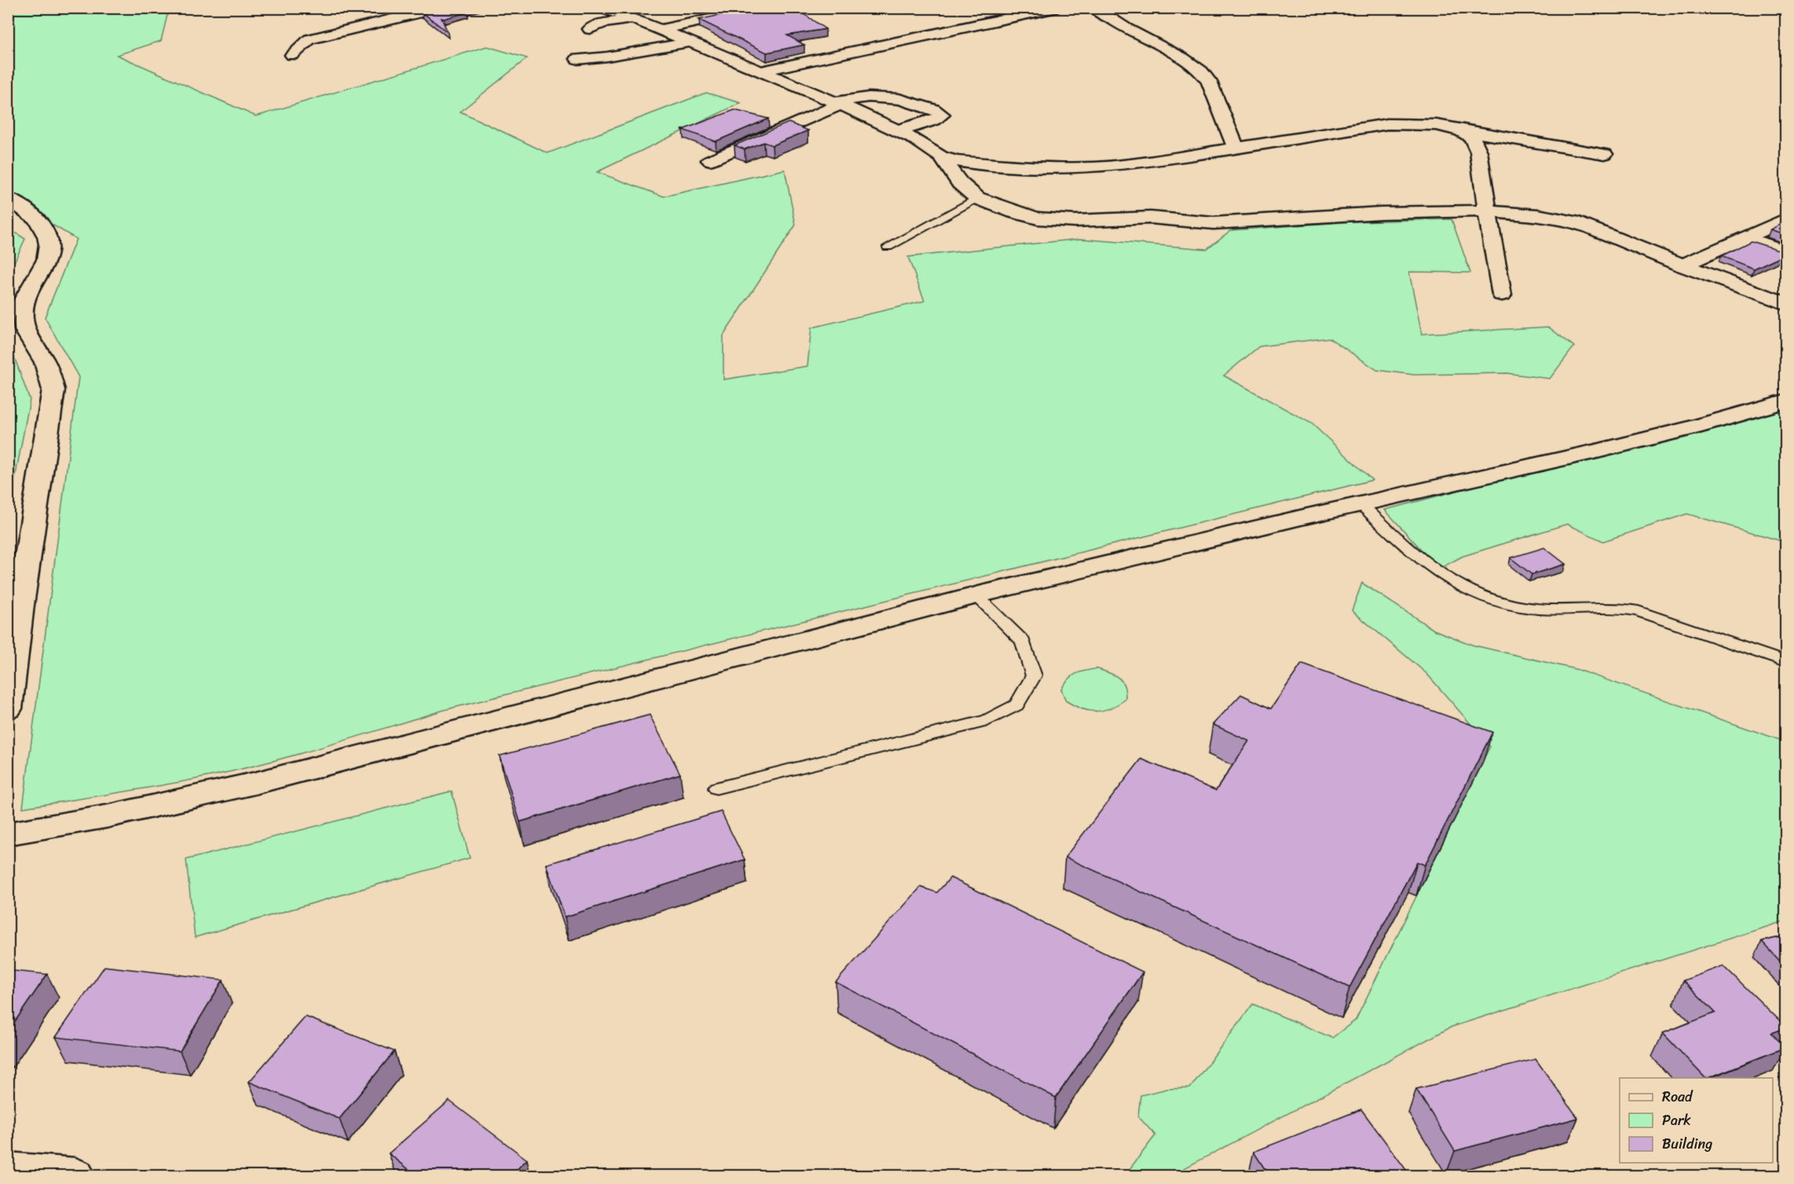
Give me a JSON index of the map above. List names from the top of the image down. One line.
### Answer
{"legend":["Road","Park","Building"]}
